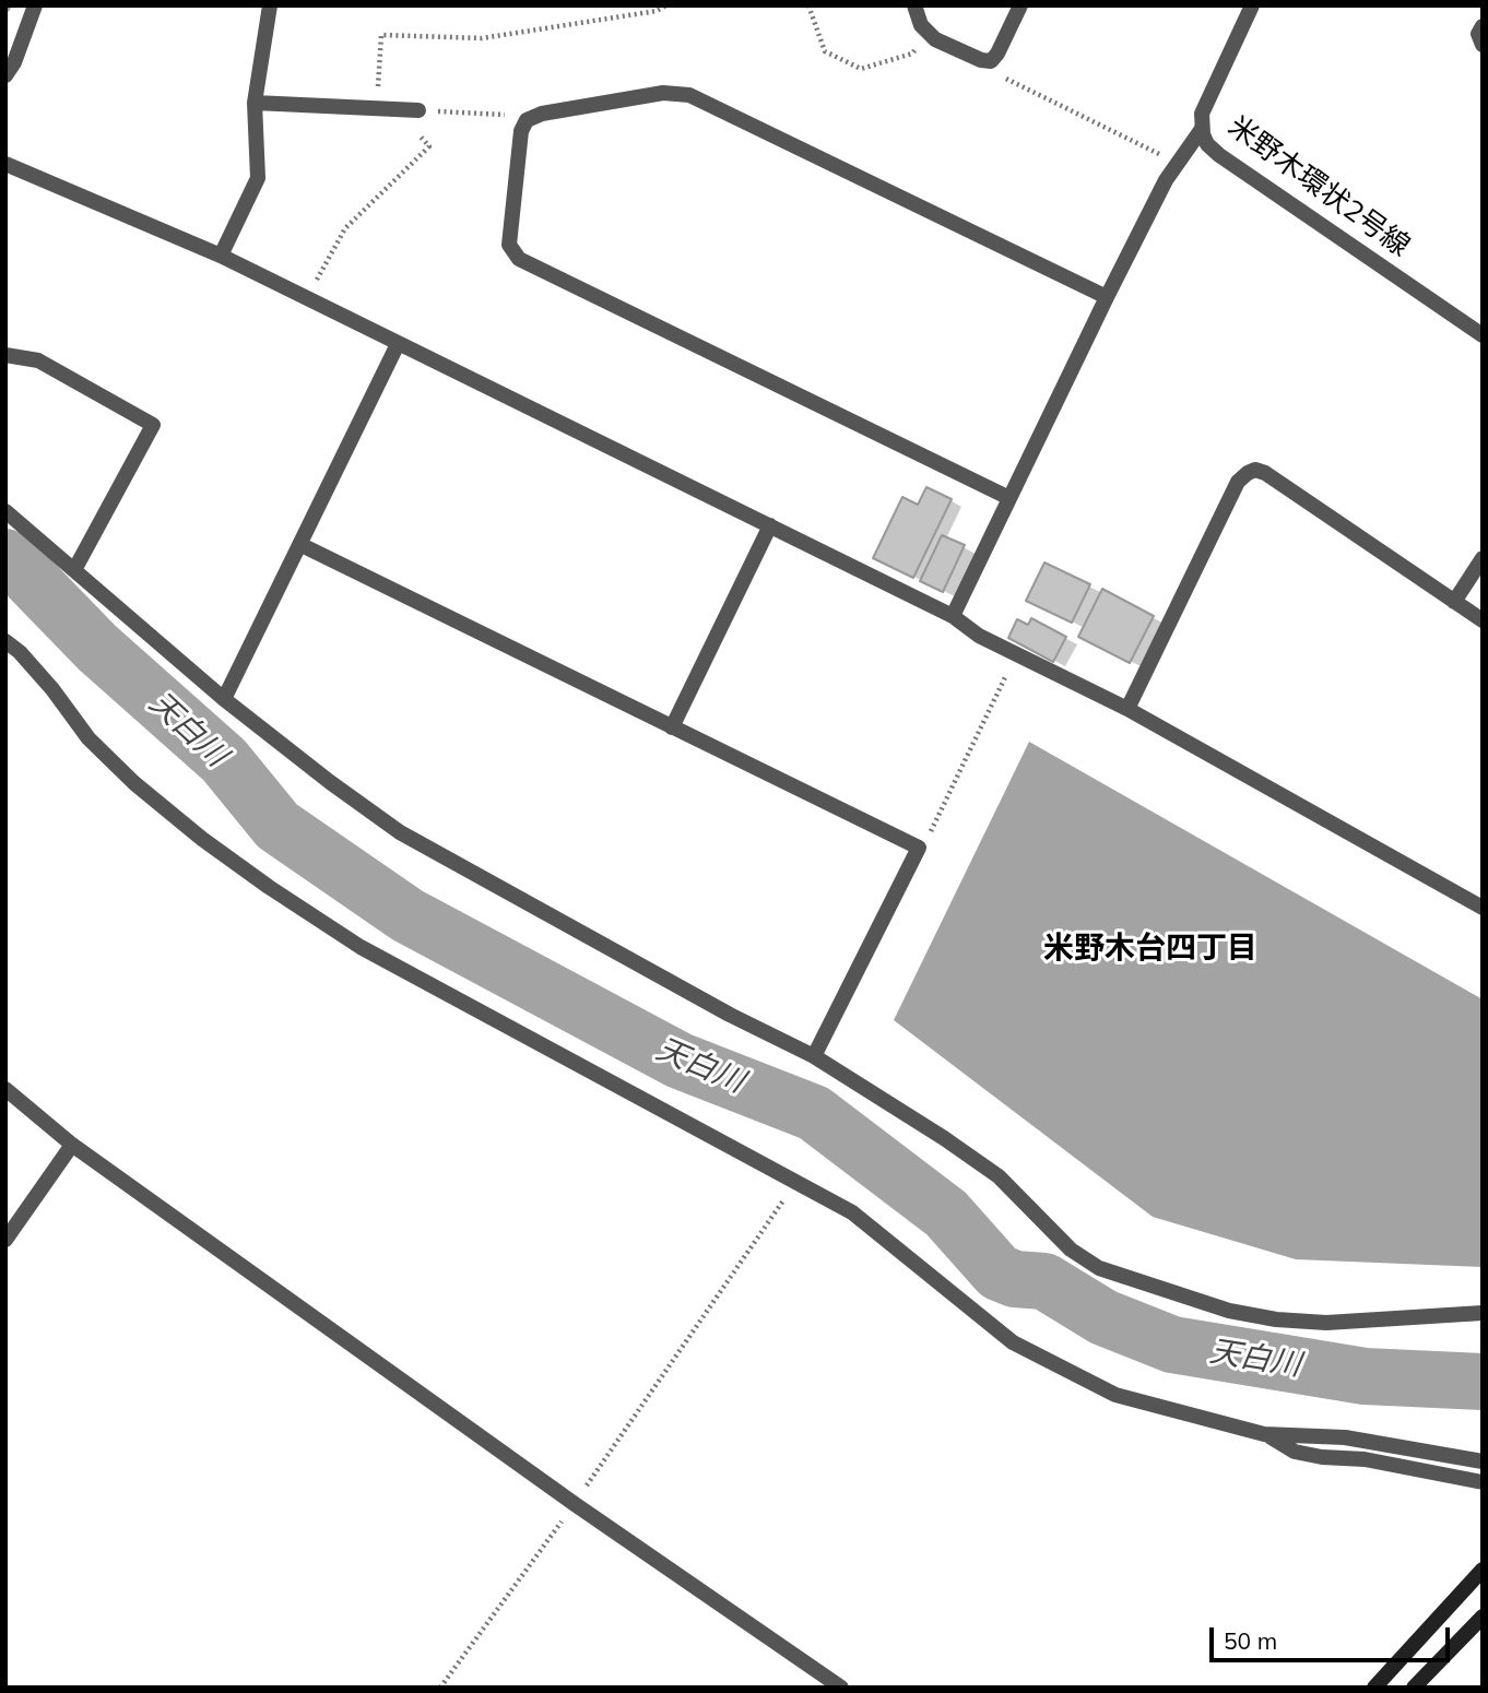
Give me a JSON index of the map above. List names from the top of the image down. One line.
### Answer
{"streets":{"street":["米野木環状2号線"]},"districts":["米野木台四丁目"],"water":["天白川"],"scale_bar":"50 m"}
